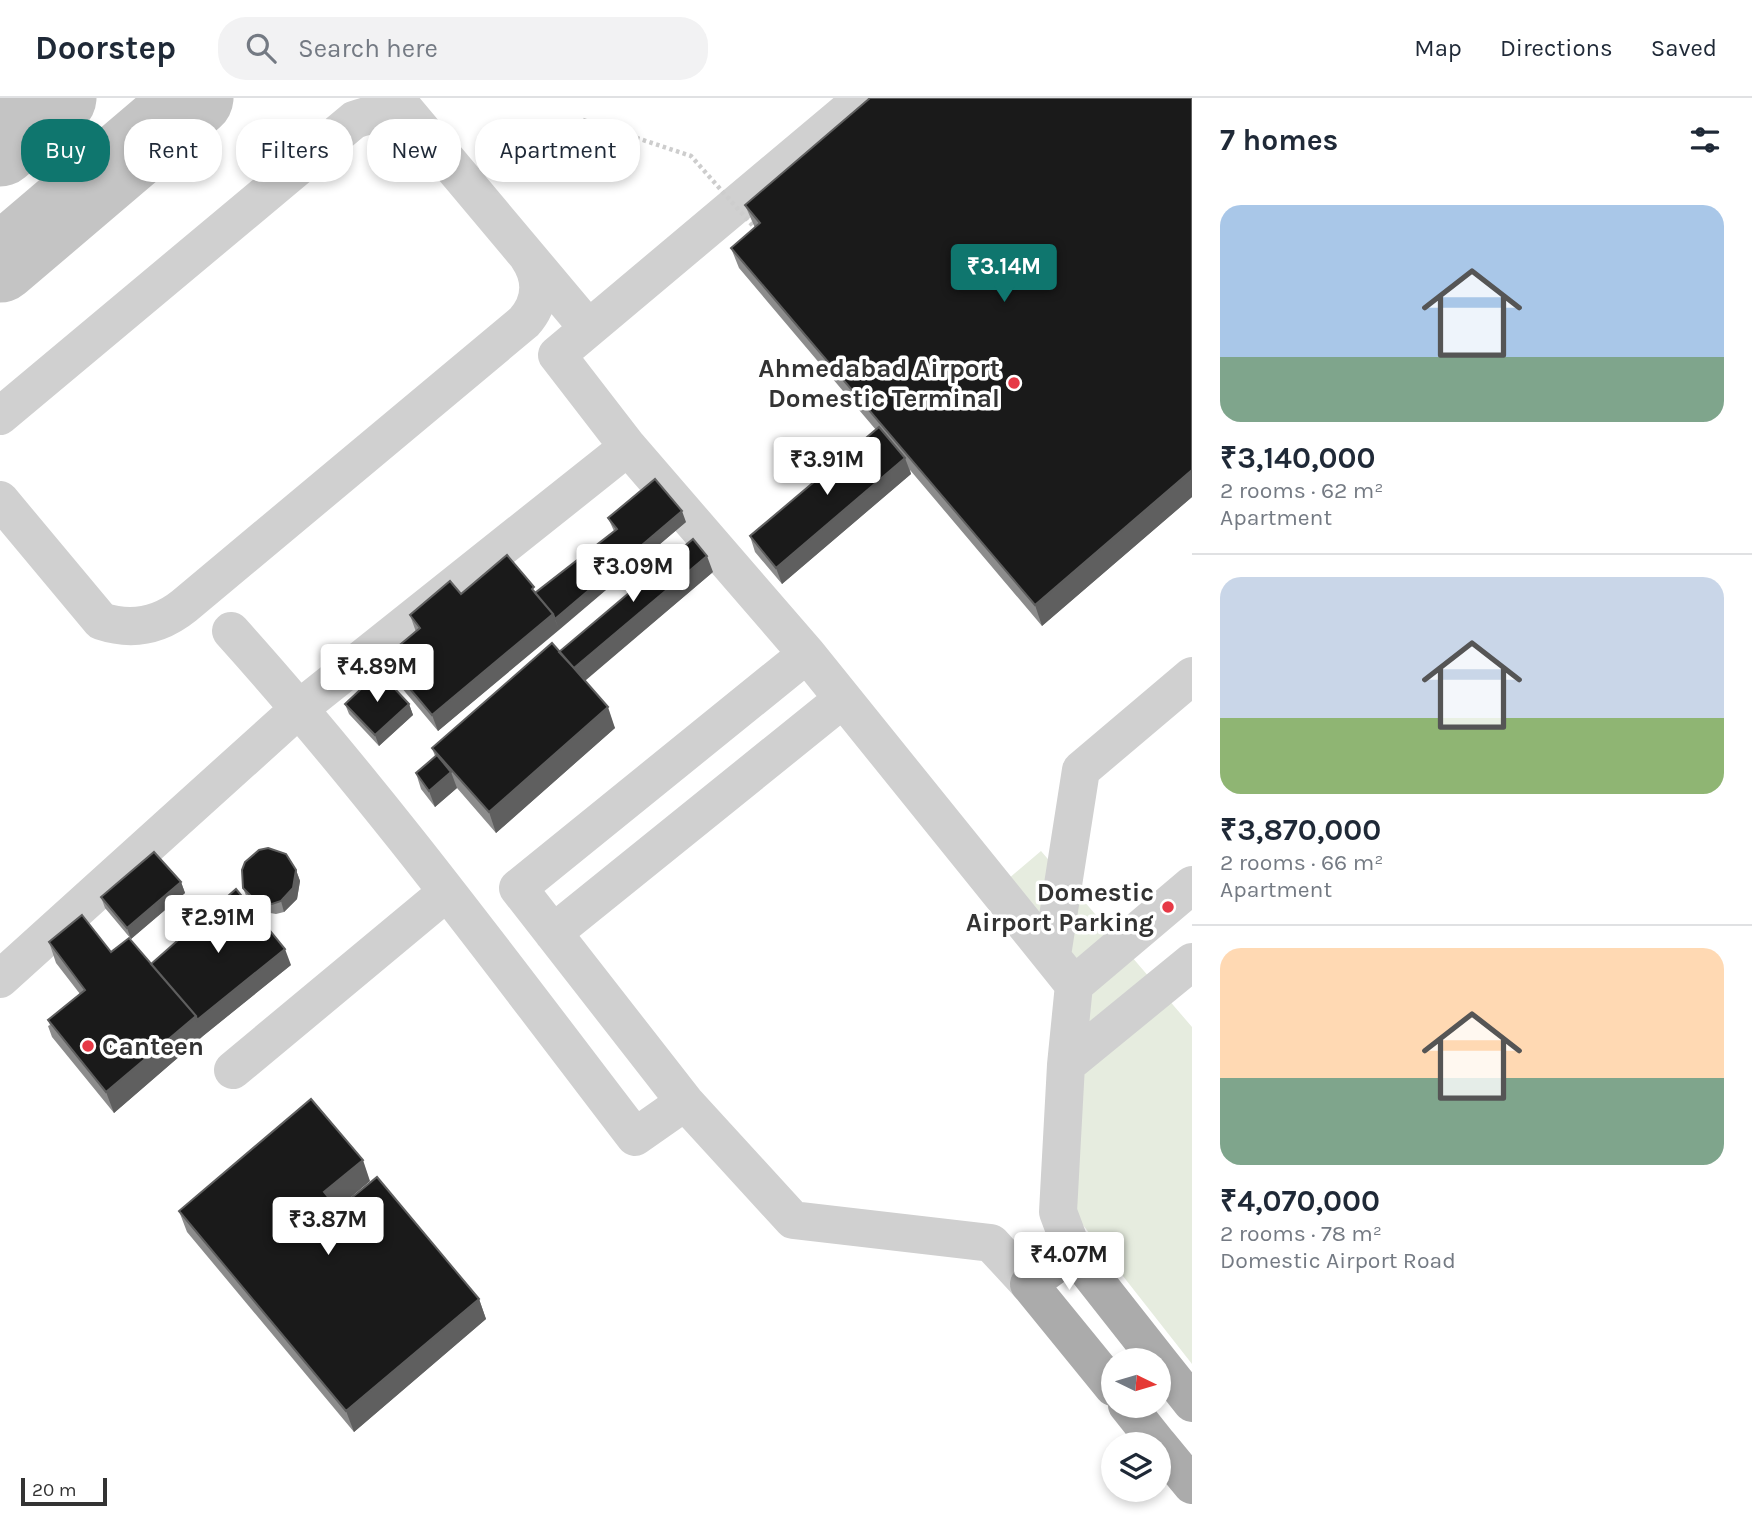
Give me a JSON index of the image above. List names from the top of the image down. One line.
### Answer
{"places":["Ahmedabad Airport Domestic Terminal","Domestic Airport Parking","Canteen"],"scale_bar":"20 m","north":"right","page":{"header":"Doorstep","search":"Search here","nav":["Map","Directions","Saved"],"heading":"7 homes","chip":["Buy","Rent","Filters","New","Apartment"],"list":[{"name":"₹3,140,000","note":"2 rooms · 62 m² · Apartment"},{"name":"₹3,870,000","note":"2 rooms · 66 m² · Apartment"},{"name":"₹4,070,000","note":"2 rooms · 78 m² · Domestic Airport Road"}],"price":["₹3.14M","₹3.91M","₹3.09M","₹4.89M","₹2.91M","₹3.87M","₹4.07M"],"scale":"20 m"}}
